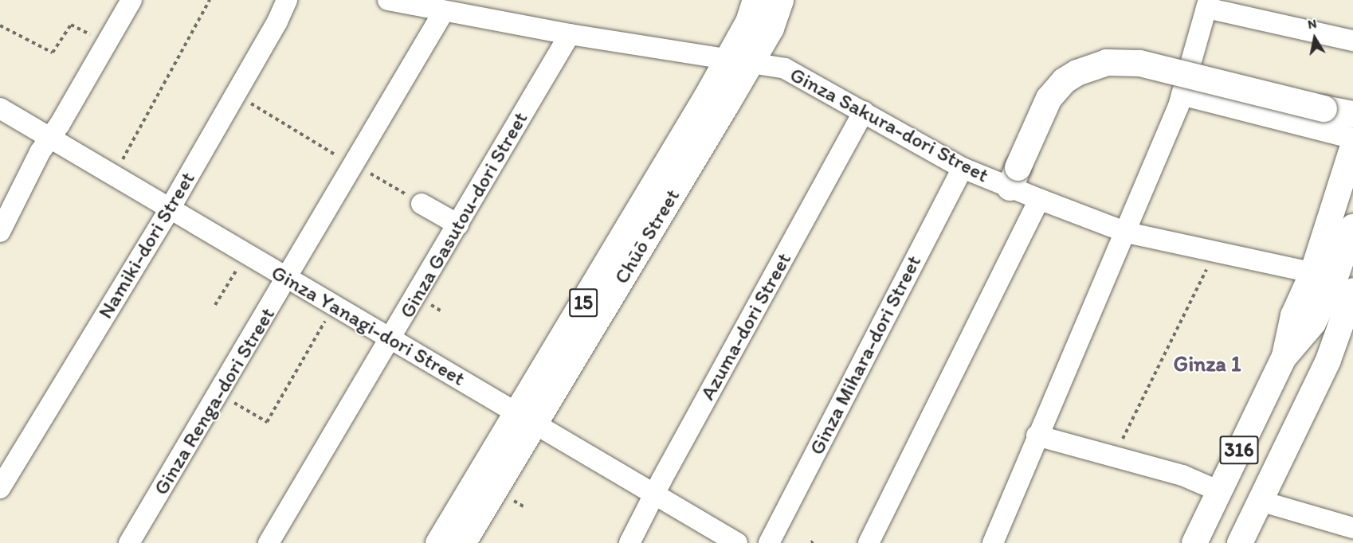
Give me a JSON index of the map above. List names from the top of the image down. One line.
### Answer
{"streets":{"highway":["Chūō Street","15"],"main road":["316"],"street":["Ginza Sakura-dori Street","Ginza Gasutou-dori Street","Namiki-dori Street","Ginza Yanagi-dori Street","Azuma-dori Street","Ginza Mihara-dori Street","Ginza Renga-dori Street"]},"crossings":[["Ginza Sakura-dori Street","Ginza Gasutou-dori Street"],["Ginza Sakura-dori Street","Chūō Street"],["Ginza Sakura-dori Street","Azuma-dori Street"],["Ginza Sakura-dori Street","Ginza Mihara-dori Street"],["Ginza Sakura-dori Street","Ginza Renga-dori Street"],["Ginza Sakura-dori Street","316"],["Ginza Gasutou-dori Street","Ginza Yanagi-dori Street"],["Chūō Street","Ginza Yanagi-dori Street"],["Namiki-dori Street","Ginza Yanagi-dori Street"],["Ginza Yanagi-dori Street","Azuma-dori Street"],["Ginza Yanagi-dori Street","Ginza Renga-dori Street"]],"districts":["Ginza 1"],"north":"top"}
